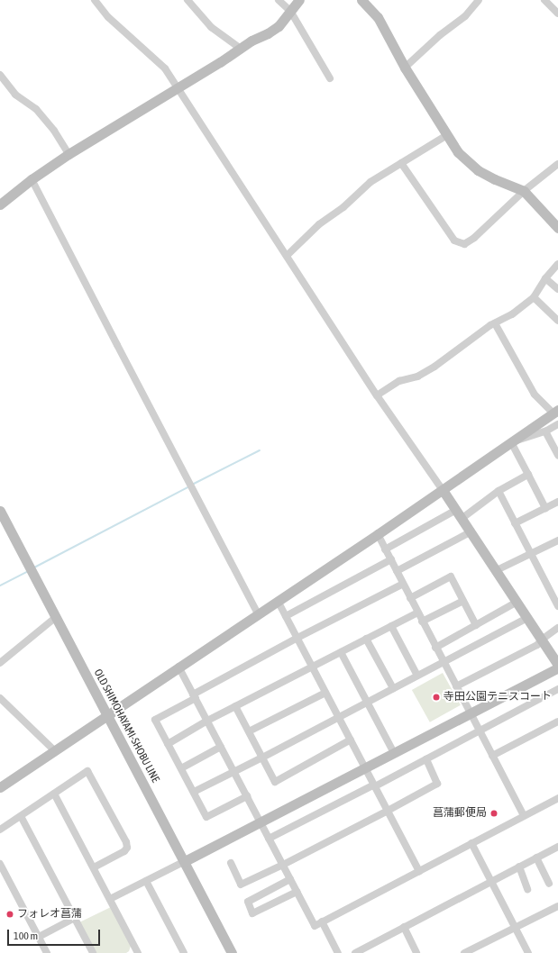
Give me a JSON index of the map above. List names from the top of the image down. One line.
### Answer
{"streets":{"street":["OLD SHIMOHAYAMI-SHOBU LINE"]},"places":["寺田公園テニスコート","菖蒲郵便局","フォレオ菖蒲"],"scale_bar":"100 m"}
